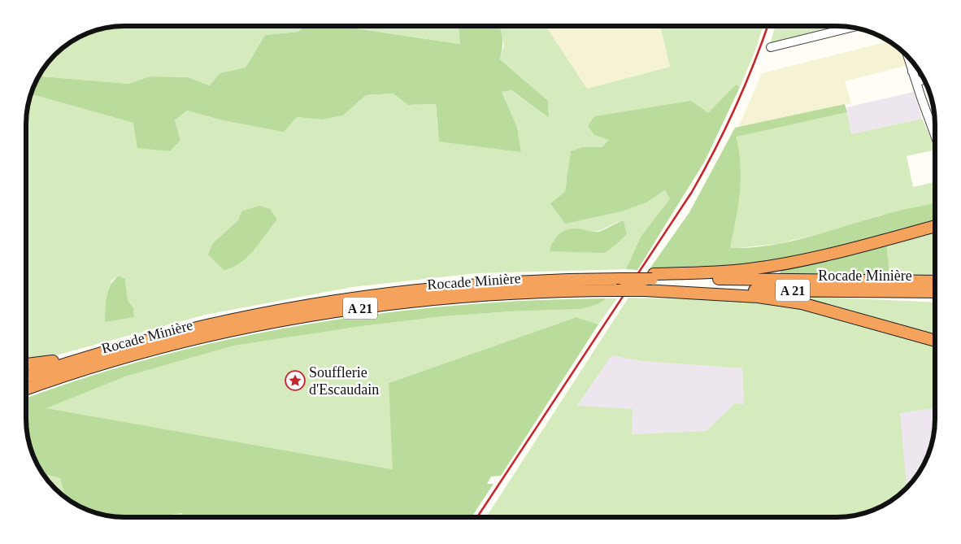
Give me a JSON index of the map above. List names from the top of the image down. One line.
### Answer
{"streets":{"highway":["Rocade Minière","A 21"]},"places":{"place":["Soufflerie d'Escaudain"]}}
